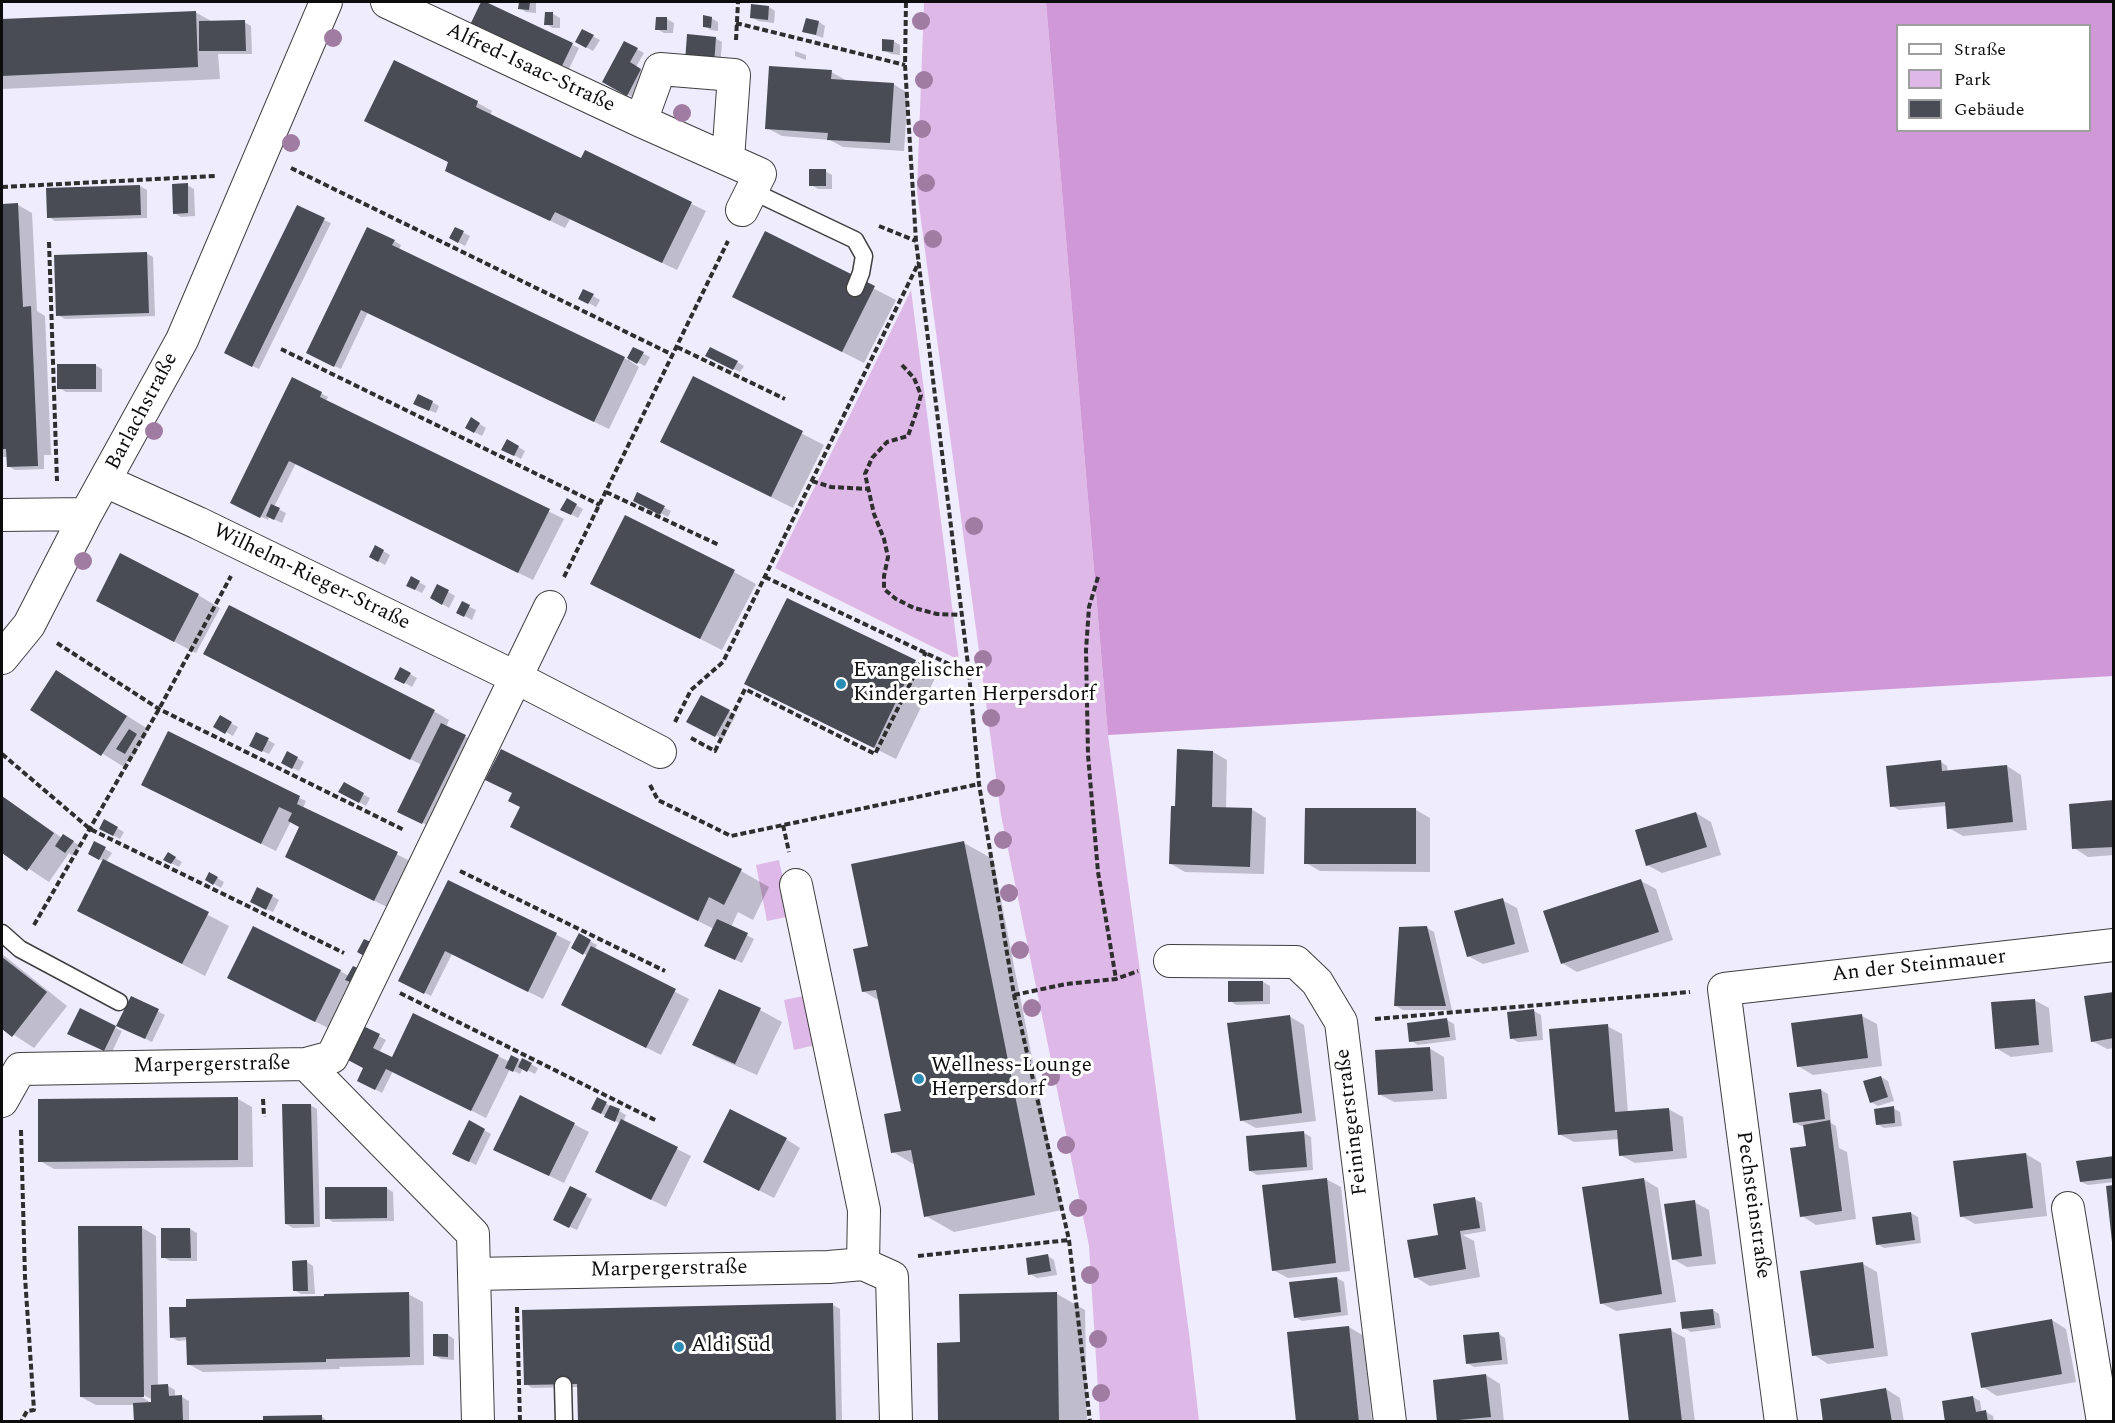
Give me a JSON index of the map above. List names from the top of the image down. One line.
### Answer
{"streets":{"street":["Alfred-Isaac-Straße","Barlachstraße","Wilhelm-Rieger-Straße","An der Steinmauer","Marpergerstraße","Feiningerstraße","Pechsteinstraße"]},"crossings":[["Barlachstraße","Wilhelm-Rieger-Straße"],["An der Steinmauer","Pechsteinstraße"]],"places":["Evangelischer Kindergarten Herpersdorf","Wellness-Lounge Herpersdorf","Aldi Süd"],"legend":["Straße","Park","Gebäude"]}
